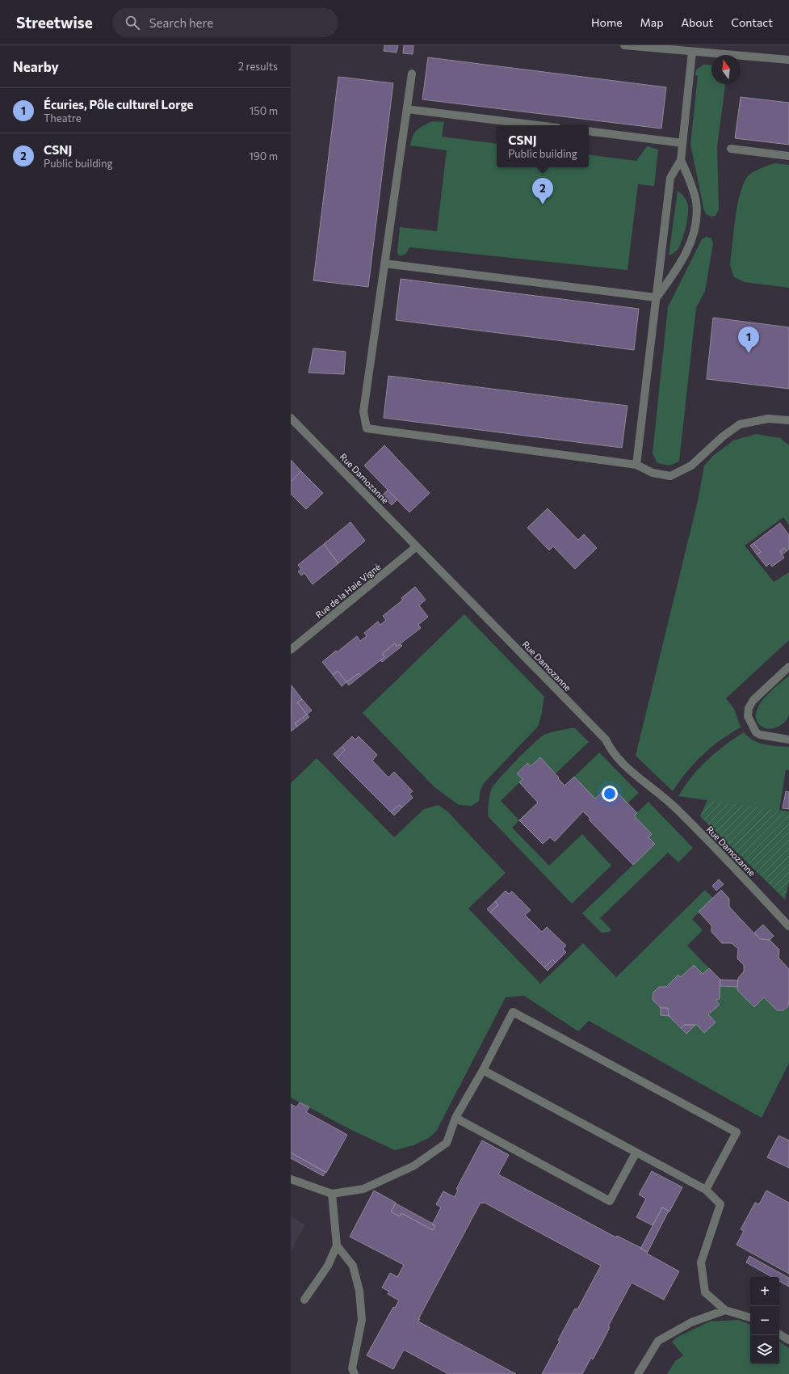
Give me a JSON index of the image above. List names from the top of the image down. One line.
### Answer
{"streets":{"street":["Rue Damozanne","Rue de la Haie Vigné"]},"crossings":[["Rue Damozanne","Rue de la Haie Vigné"]],"north":"top","page":{"header":"Streetwise","search":"Search here","nav":["Home","Map","About","Contact"],"heading":["Nearby","2 results"],"list":[{"mark":"1","name":"Écuries, Pôle culturel Lorge","note":"Theatre","value":"150 m"},{"mark":"2","name":"CSNJ","note":"Public building","value":"190 m"}],"popup":["CSNJ","Public building"],"pins":["2","1"],"map_buttons":["+","−"]}}
